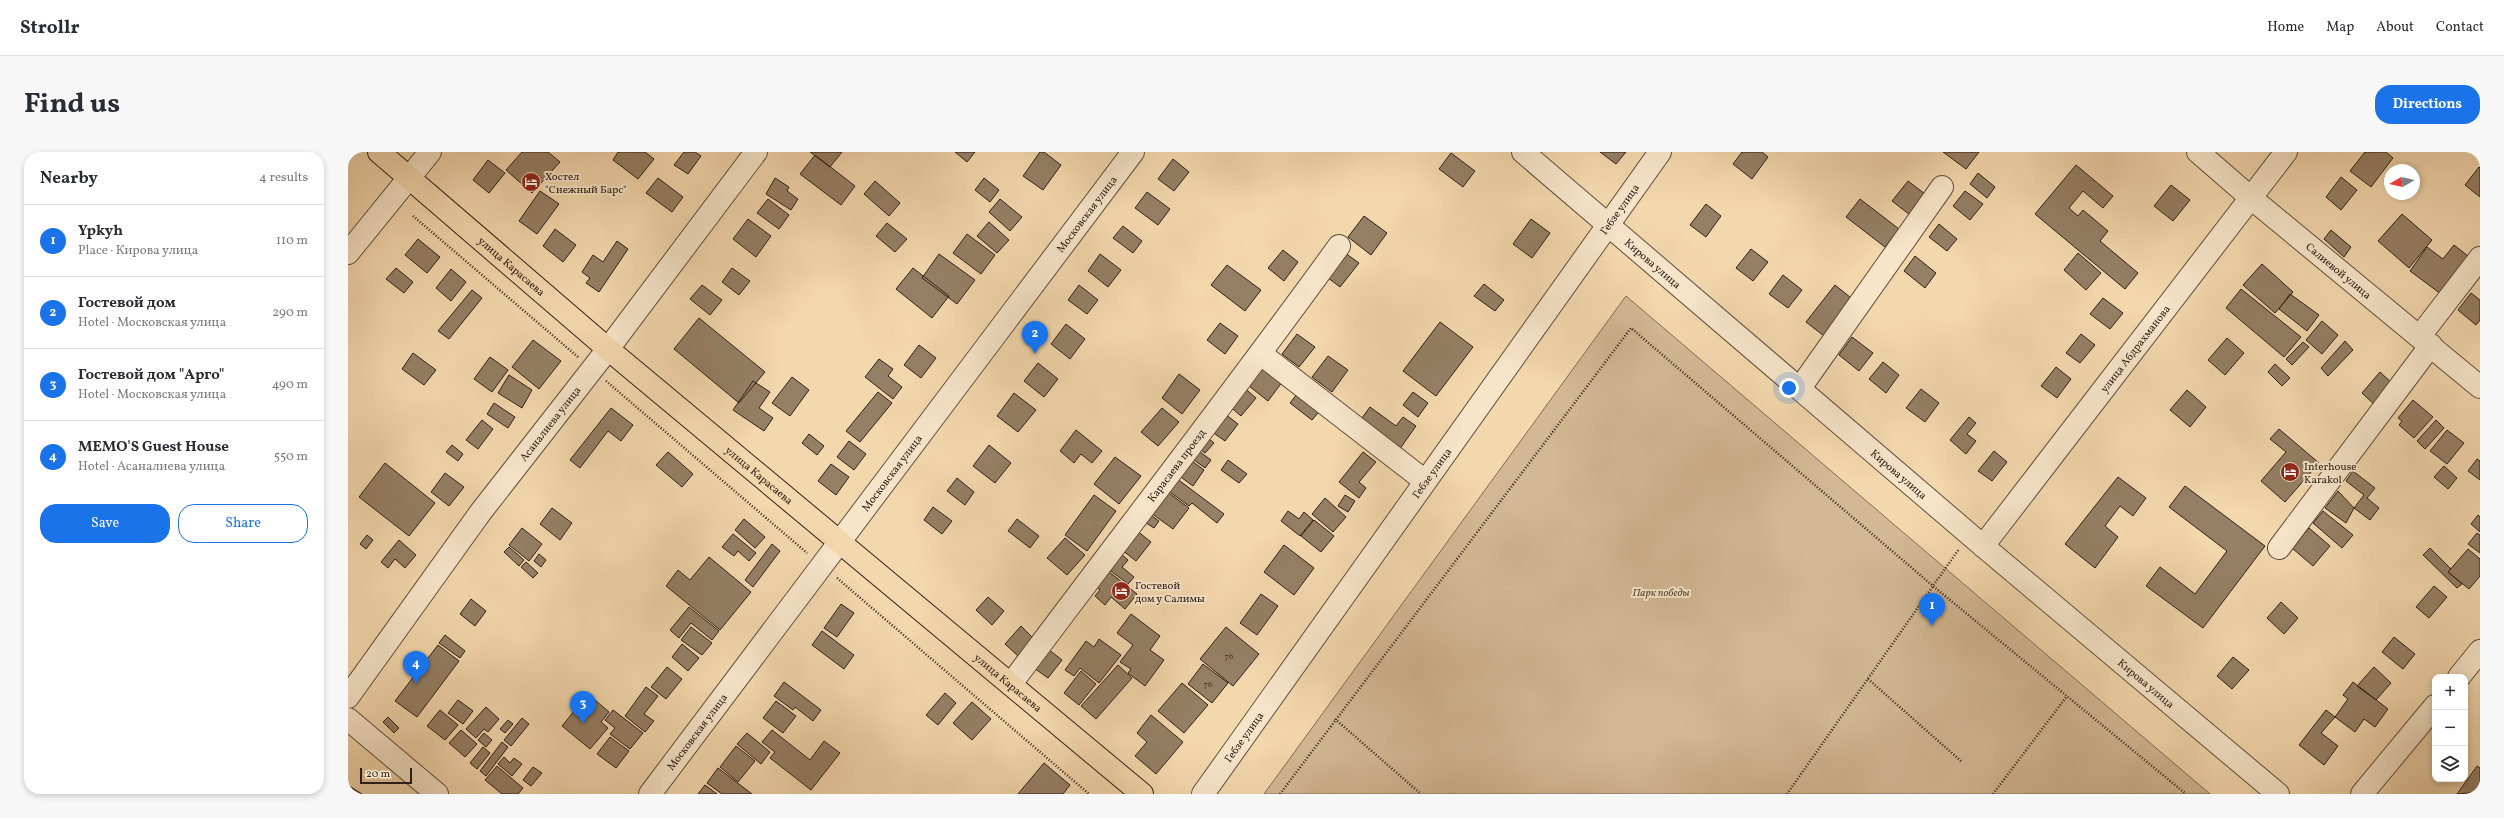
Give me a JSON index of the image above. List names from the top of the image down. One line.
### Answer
{"streets":{"main road":["улица Карасаева"],"street":["Гебзе улица","Московская улица","Кирова улица","Салиевой улица","улица Абдрахманова","Асаналиева улица","Карасаева проезд"]},"crossings":[["Гебзе улица","Кирова улица"],["Московская улица","улица Карасаева"],["Кирова улица","улица Абдрахманова"],["улица Карасаева","Асаналиева улица"],["улица Карасаева","Карасаева проезд"],["Салиевой улица","улица Абдрахманова"]],"parks":["Парк победы"],"places":{"hotel":["Хостел \"Снежный Барс\"","Interhouse Karakol","Гостевой дом у Салимы"]},"house_numbers":["76","76"],"scale_bar":"20 m","north":"left","page":{"header":"Strollr","nav":["Home","Map","About","Contact"],"title":"Find us","buttons":["Directions",["Save","Share"]],"heading":["Nearby","4 results"],"list":[{"mark":"1","name":"Ypkyh","note":"Place · Кирова улица","value":"110 m"},{"mark":"2","name":"Гостевой дом","note":"Hotel · Московская улица","value":"290 m"},{"mark":"3","name":"Гостевой дом \"Арго\"","note":"Hotel · Московская улица","value":"490 m"},{"mark":"4","name":"MEMO'S Guest House","note":"Hotel · Асаналиева улица","value":"550 m"}],"pins":["2","1","4","3"],"map_buttons":["+","−"],"scale":"20 m"}}
